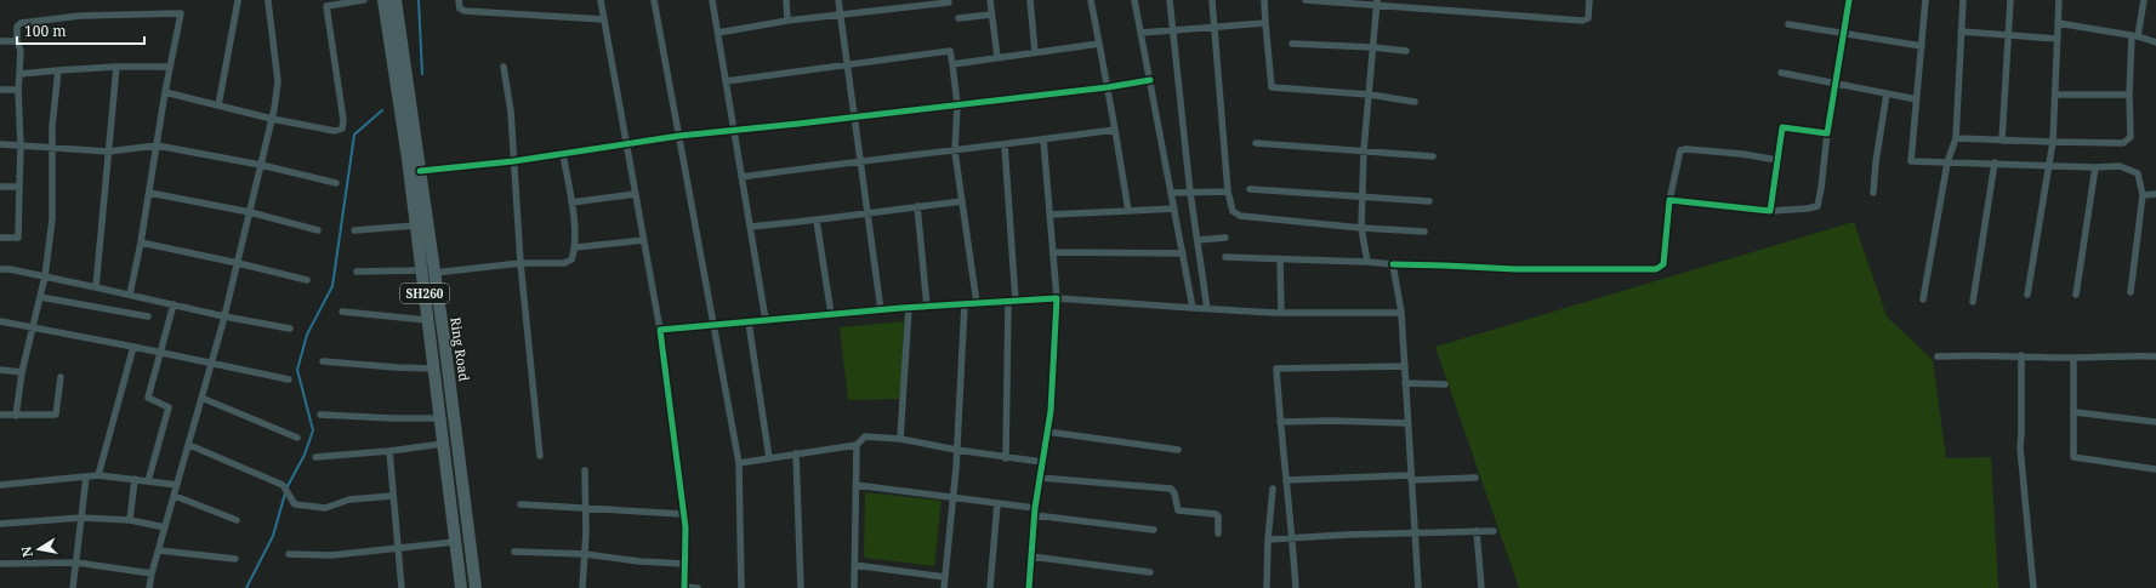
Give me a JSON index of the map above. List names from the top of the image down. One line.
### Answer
{"streets":{"highway":["SH260","Ring Road"]},"scale_bar":"100 m","north":"left"}
